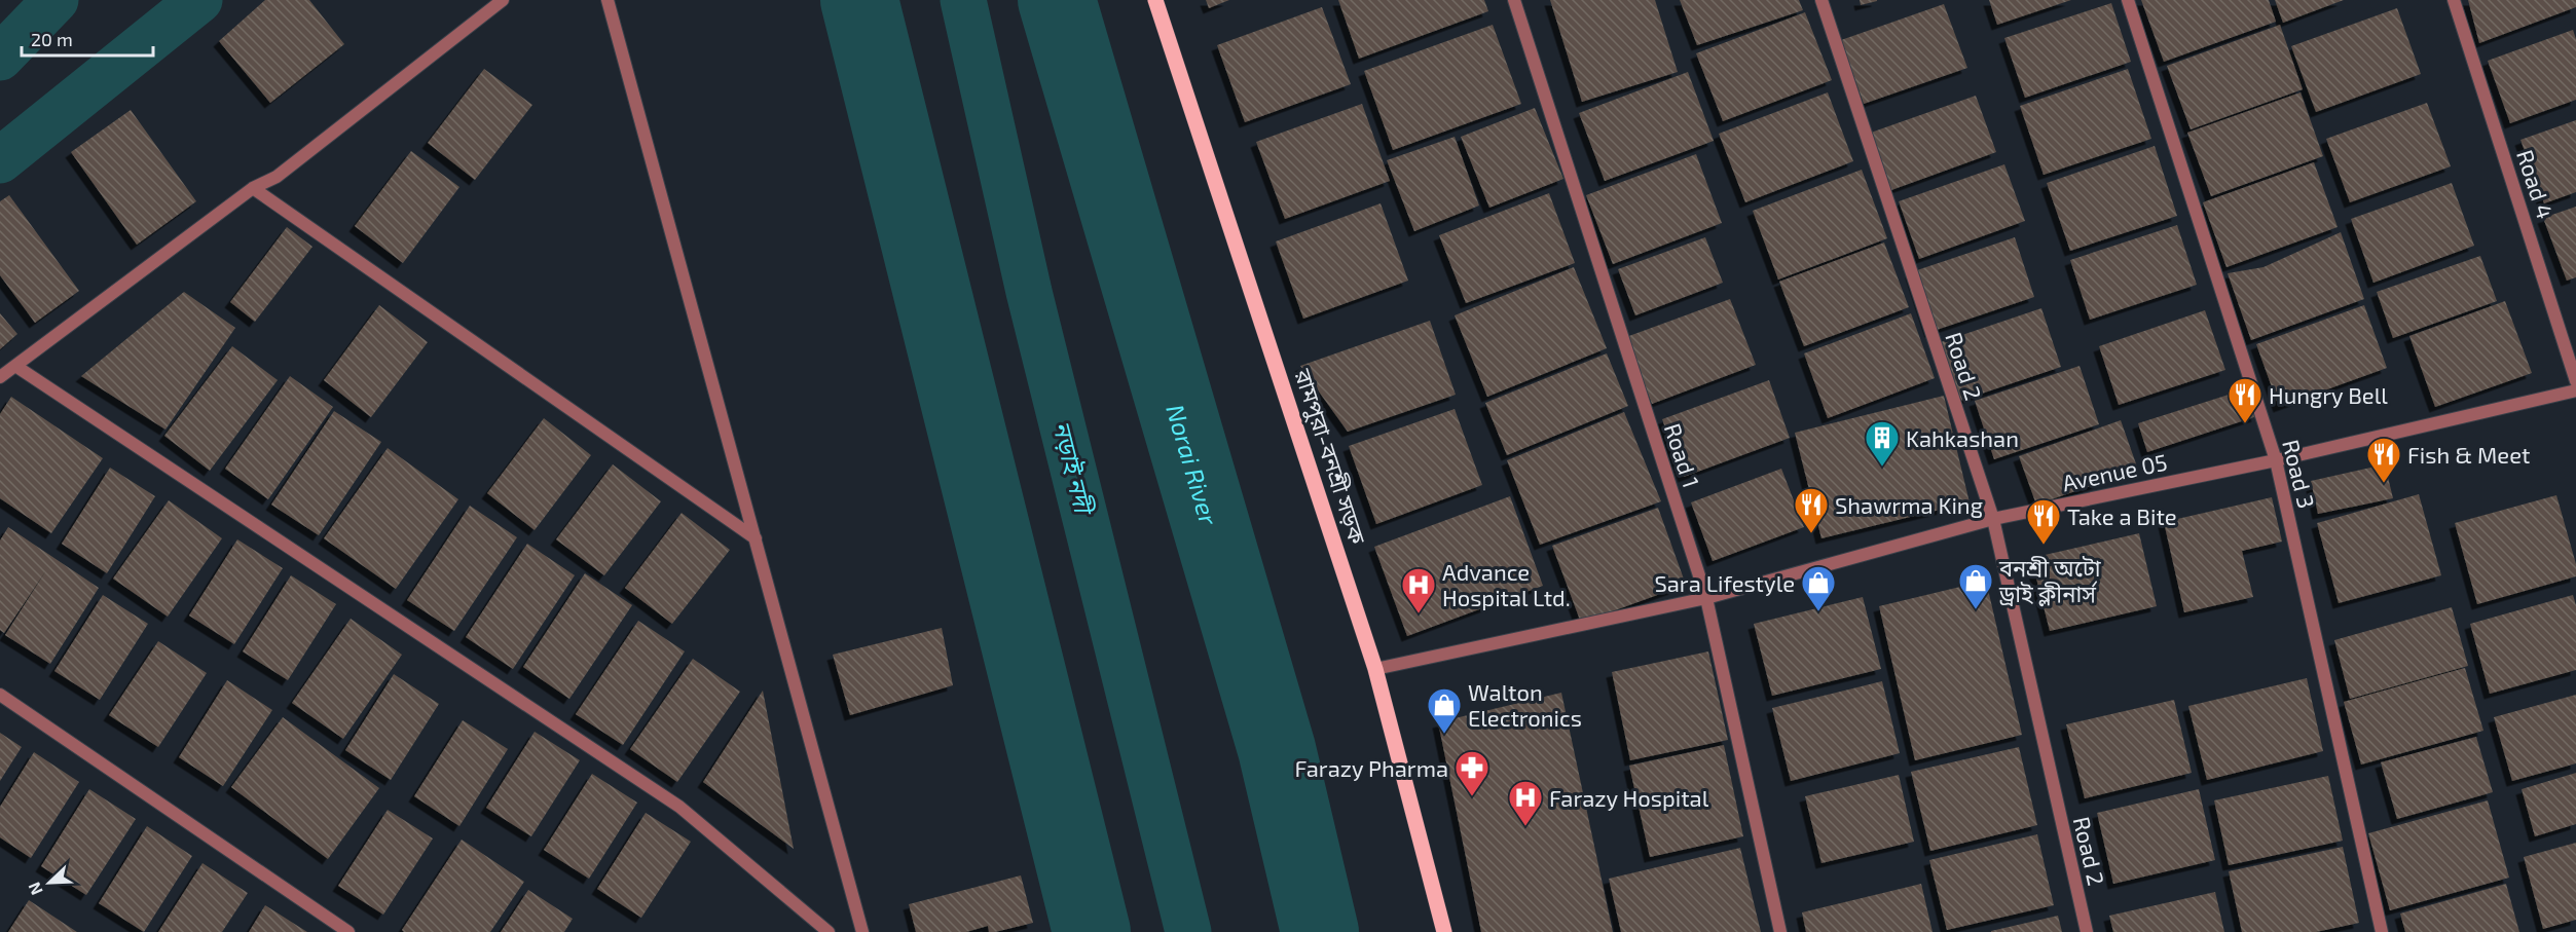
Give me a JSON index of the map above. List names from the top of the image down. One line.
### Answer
{"streets":{"main road":["রামপুরা-বনশ্রী সড়ক"],"street":["Road 4","Road 2","Road 1","Avenue 05","Road 3"]},"crossings":[["Road 2","Avenue 05"],["Road 1","Avenue 05"],["রামপুরা-বনশ্রী সড়ক","Avenue 05"],["Avenue 05","Road 3"]],"water":["Norai River","নড়াই নদী"],"places":{"restaurant":["Hungry Bell","Fish & Meet","Shawrma King","Take a Bite"],"building":["Kahkashan"],"shop":["বনশ্রী অটো ড্রাই ক্লীনার্স","Sara Lifestyle","Walton Electronics"],"hospital":["Advance Hospital Ltd.","Farazy Hospital"],"pharmacy":["Farazy Pharma"]},"scale_bar":"20 m","north":"bottom left"}
